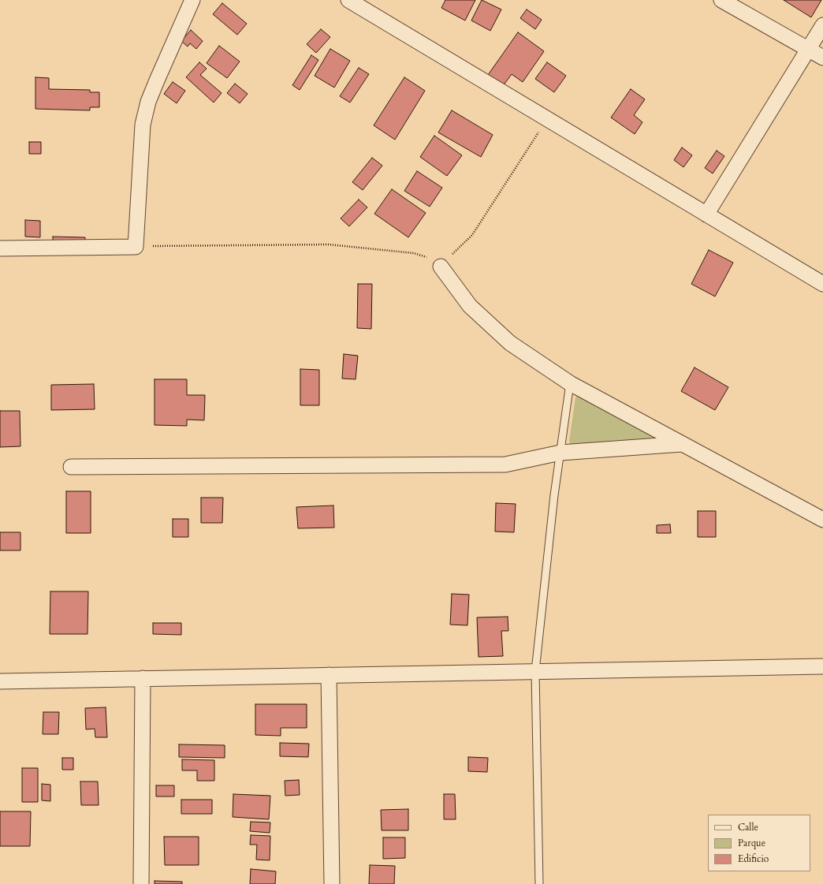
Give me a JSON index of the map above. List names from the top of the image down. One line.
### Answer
{"legend":["Calle","Parque","Edificio"]}
